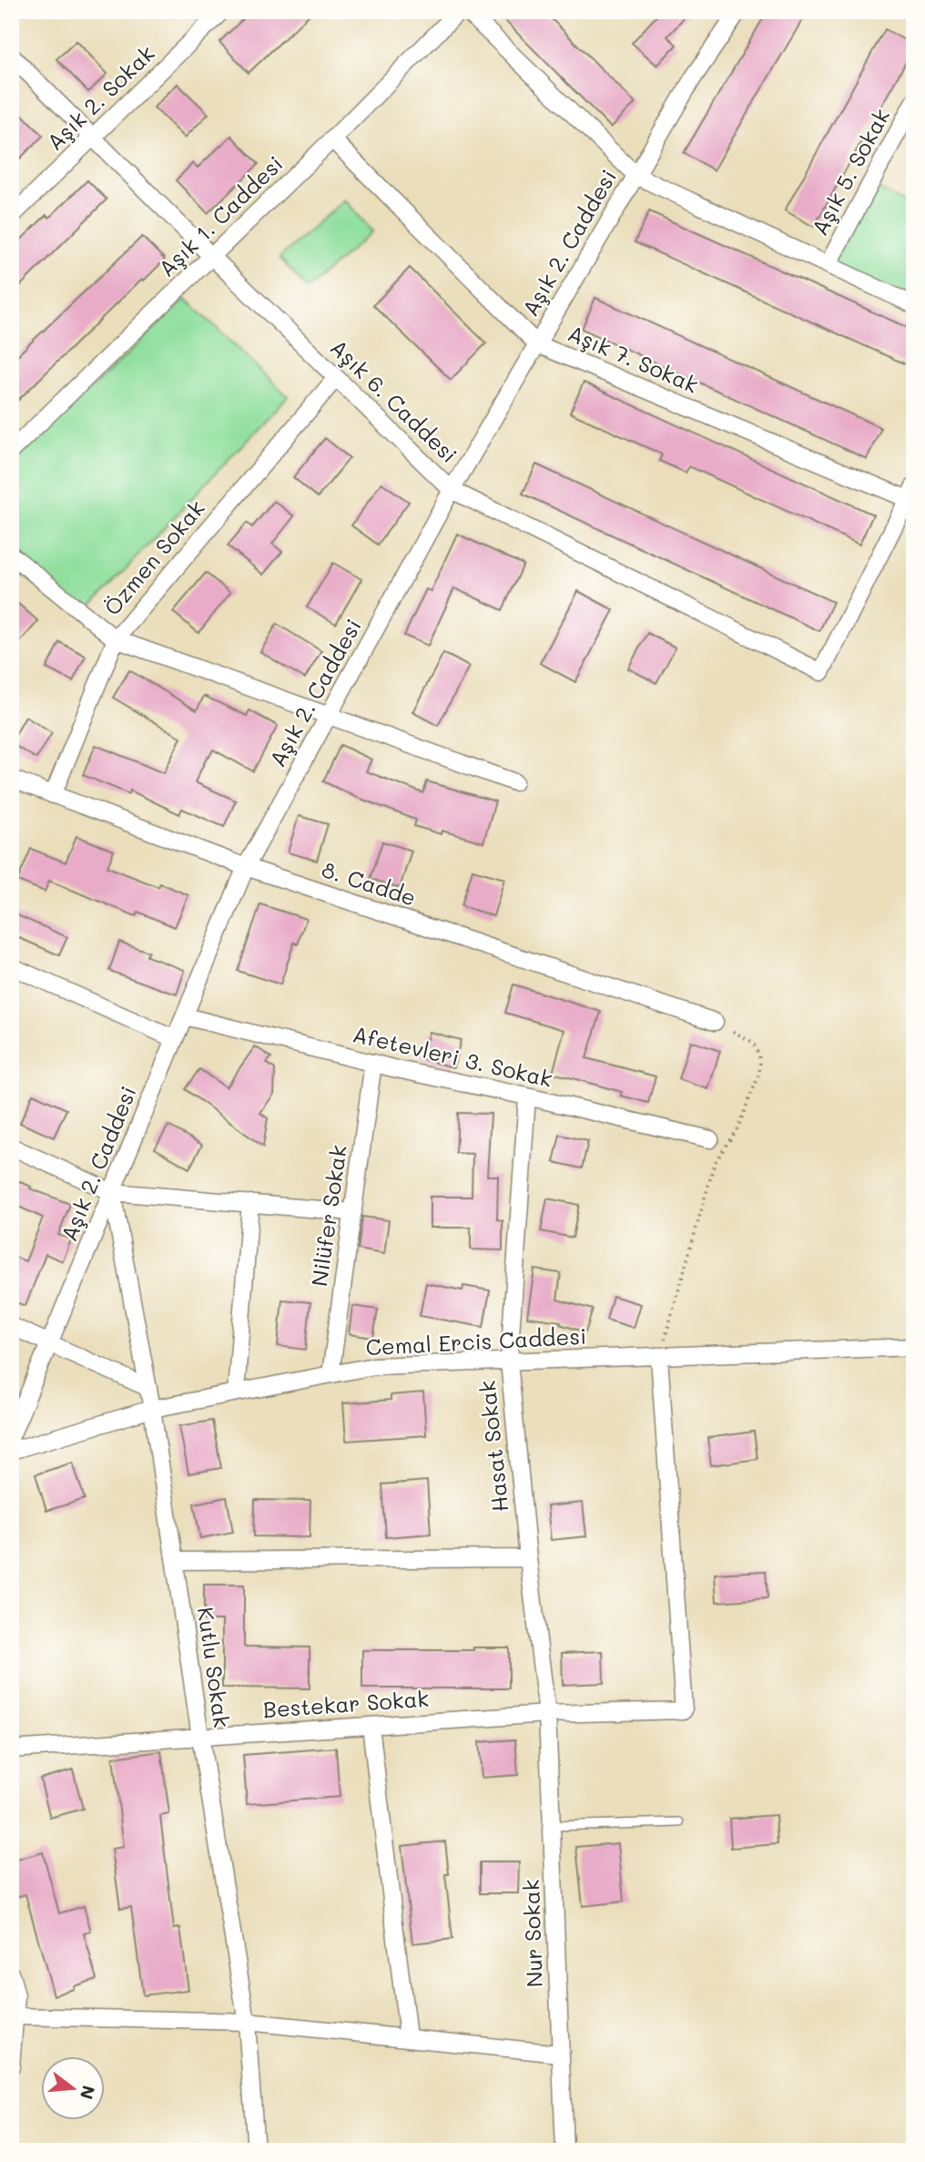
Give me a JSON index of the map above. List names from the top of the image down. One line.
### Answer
{"streets":{"street":["Aşık 2. Sokak","Aşık 5. Sokak","Aşık 1. Caddesi","Aşık 2. Caddesi","Aşık 7. Sokak","Aşık 6. Caddesi","Özmen Sokak","8. Cadde","Afetevleri 3. Sokak","Nilüfer Sokak","Cemal Ercis Caddesi","Hasat Sokak","Kutlu Sokak","Bestekar Sokak","Nur Sokak"]},"crossings":[["Aşık 2. Sokak","Aşık 6. Caddesi"],["Aşık 1. Caddesi","Aşık 7. Sokak"],["Aşık 1. Caddesi","Aşık 6. Caddesi"],["Aşık 2. Caddesi","Aşık 7. Sokak"],["Aşık 2. Caddesi","Aşık 6. Caddesi"],["Aşık 2. Caddesi","8. Cadde"],["Aşık 2. Caddesi","Afetevleri 3. Sokak"],["Aşık 2. Caddesi","Kutlu Sokak"],["Aşık 7. Sokak","Aşık 6. Caddesi"],["Aşık 6. Caddesi","Özmen Sokak"],["Özmen Sokak","8. Cadde"],["Afetevleri 3. Sokak","Nilüfer Sokak"],["Afetevleri 3. Sokak","Hasat Sokak"],["Nilüfer Sokak","Cemal Ercis Caddesi"],["Cemal Ercis Caddesi","Hasat Sokak"],["Cemal Ercis Caddesi","Kutlu Sokak"],["Cemal Ercis Caddesi","Bestekar Sokak"],["Hasat Sokak","Bestekar Sokak"],["Hasat Sokak","Nur Sokak"],["Kutlu Sokak","Bestekar Sokak"],["Bestekar Sokak","Nur Sokak"]],"north":"right"}
